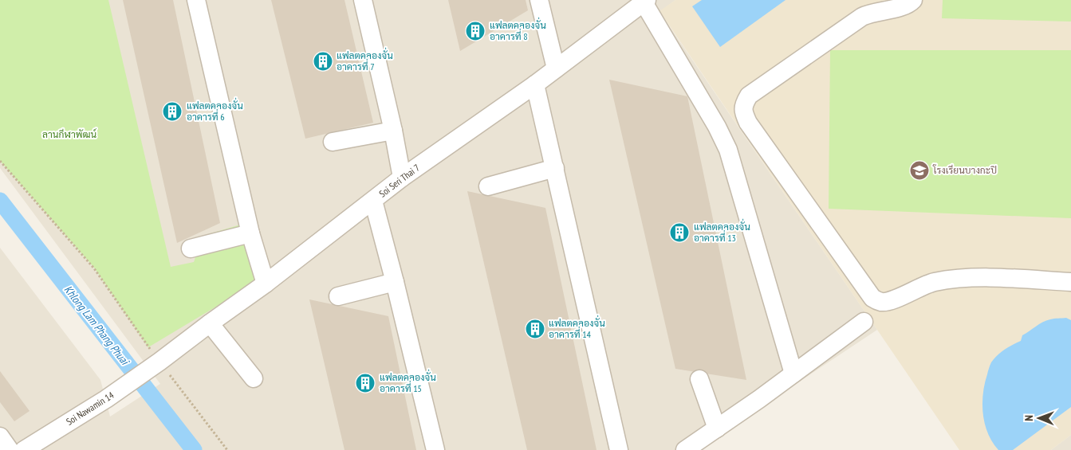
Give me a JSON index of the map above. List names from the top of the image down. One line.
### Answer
{"streets":{"street":["Soi Seri Thai 7","Soi Nawamin 14"]},"crossings":[["Soi Seri Thai 7","Soi Nawamin 14"]],"water":["Khlong Lam Phang Phuai"],"parks":["ลานกีฬาพัฒน์"],"places":{"building":["แฟลตคลองจั่น อาคารที่ 8","แฟลตคลองจั่น อาคารที่ 7","แฟลตคลองจั่น อาคารที่ 6","แฟลตคลองจั่น อาคารที่ 13","แฟลตคลองจั่น อาคารที่ 14","แฟลตคลองจั่น อาคารที่ 15"],"school or university":["โรงเรียนบางกะปิ"]},"north":"left"}
